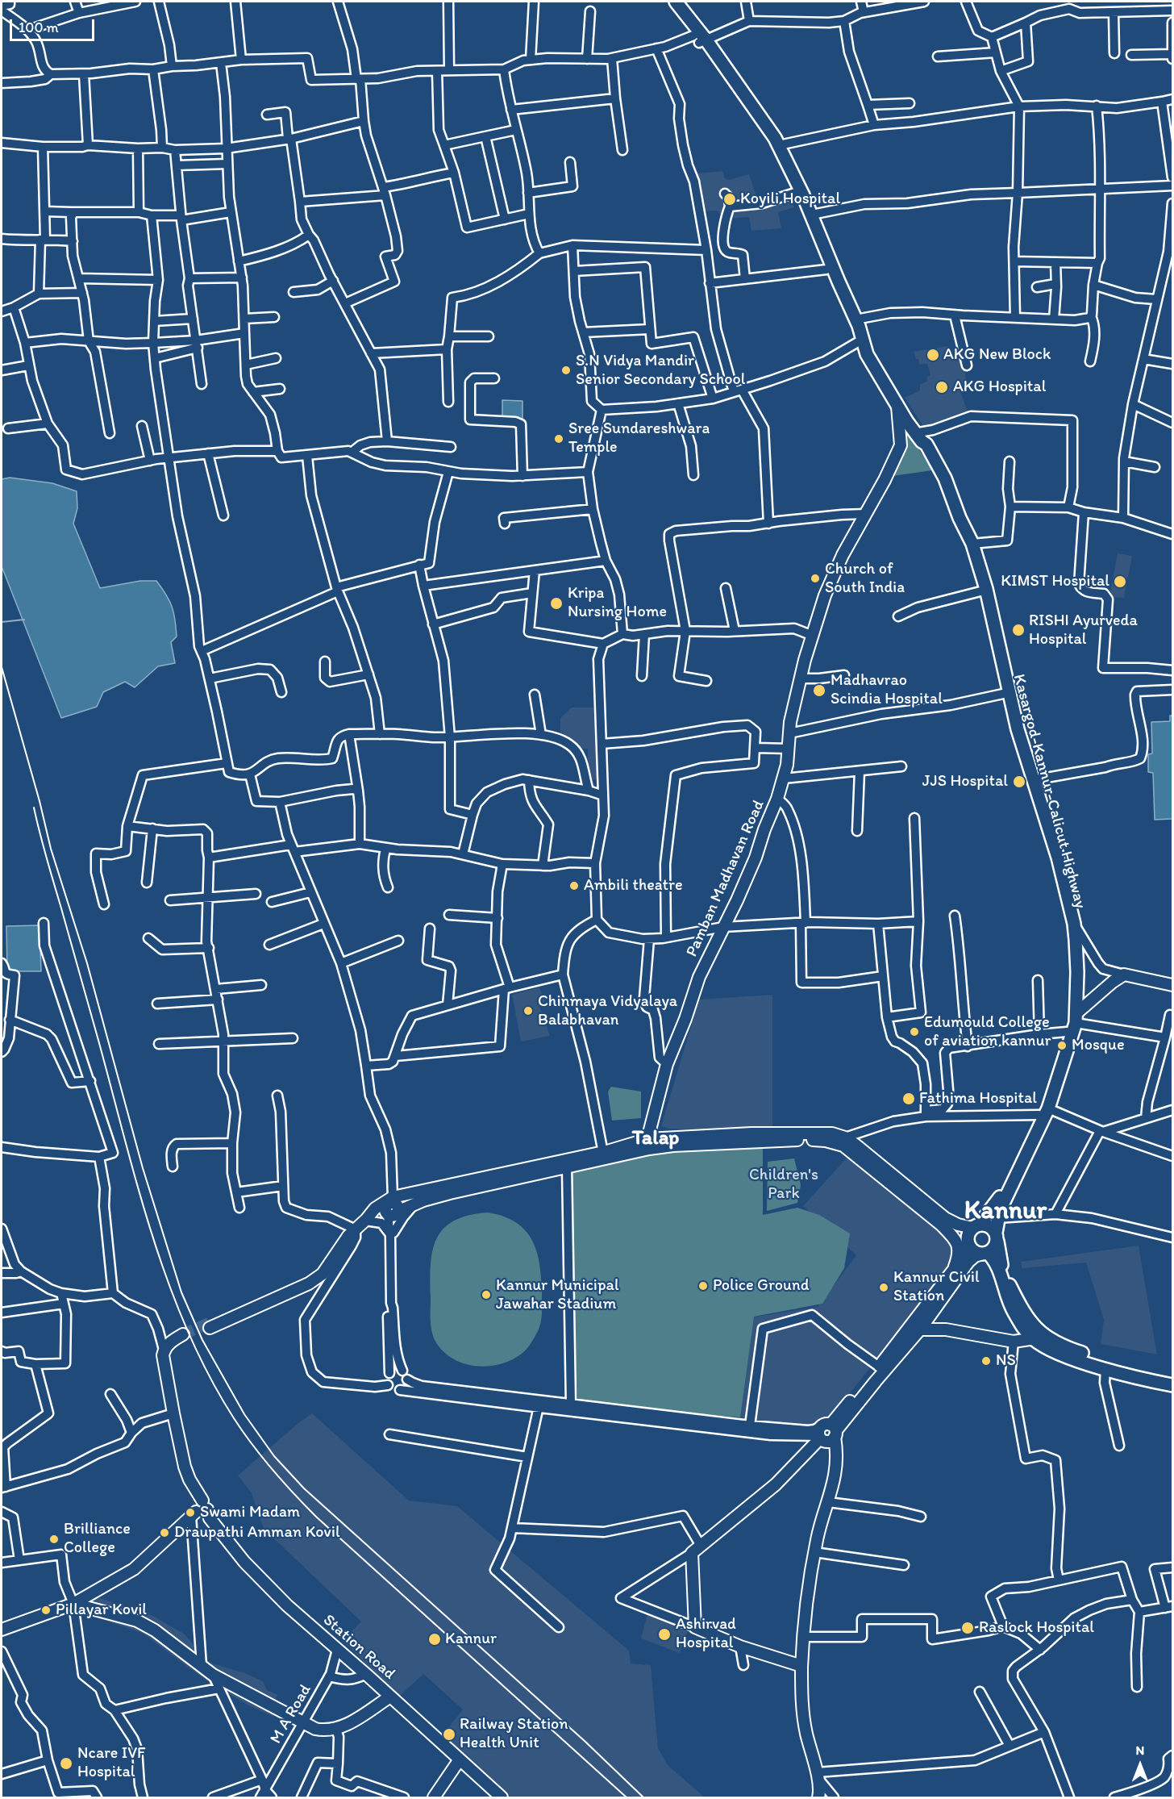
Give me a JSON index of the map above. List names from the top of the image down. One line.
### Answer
{"streets":{"highway":["Kasargod-Kannur-Calicut Highway"],"main road":["Pamban Madhavan Road","Station Road"],"street":["M A Road"]},"crossings":[["Kasargod-Kannur-Calicut Highway","Pamban Madhavan Road"],["Station Road","M A Road"]],"districts":["Talap","Kannur"],"parks":["Children's Park"],"places":["Koyili Hospital","AKG New Block","S.N Vidya Mandir Senior Secondary School","AKG Hospital","Sree Sundareshwara Temple","Church of South India","KIMST Hospital","Kripa Nursing Home","RISHI Ayurveda Hospital","Madhavrao Scindia Hospital","JJS Hospital","Ambili theatre","Chinmaya Vidyalaya Balabhavan","Edumould College of aviation kannur","Mosque","Fathima Hospital","Police Ground","Kannur Civil Station","Kannur Municipal Jawahar Stadium","NS","Swami Madam","Draupathi Amman Kovil","Brilliance College","Pillayar Kovil","Raslock Hospital","Ashirvad Hospital","Kannur","Railway Station Health Unit","Ncare IVF Hospital"],"scale_bar":"100 m","north":"top"}
